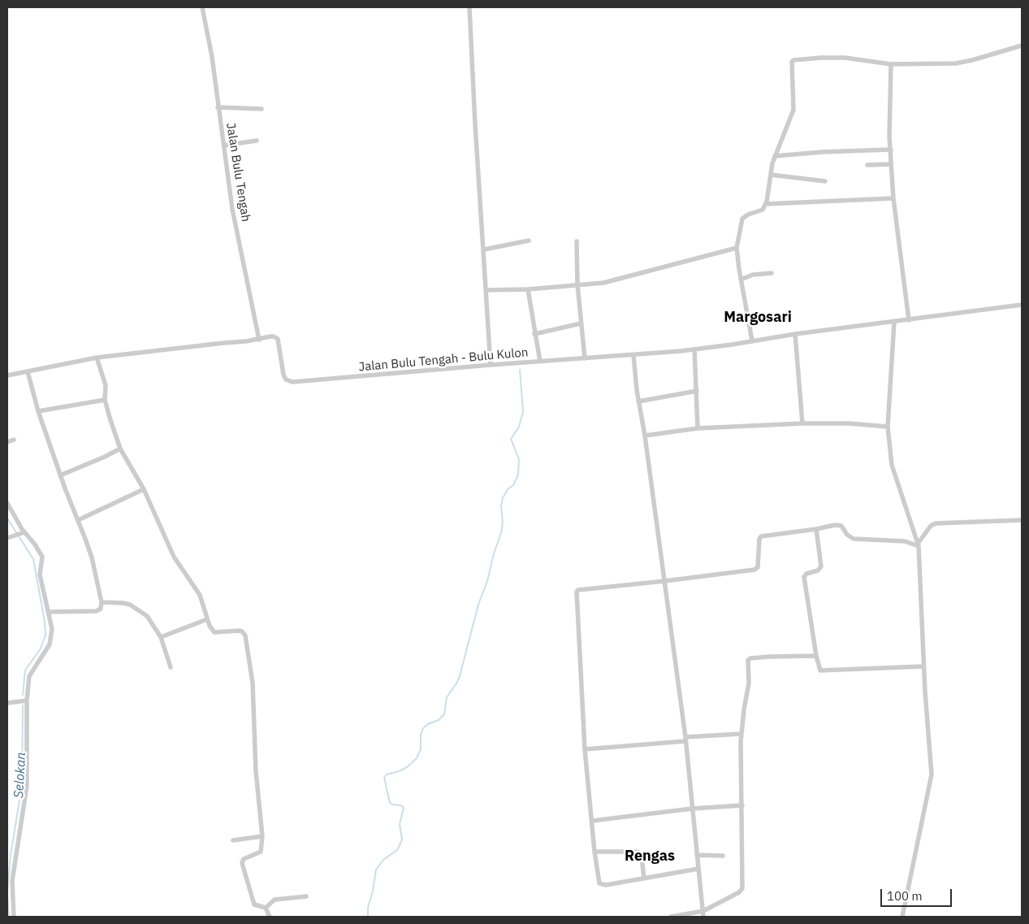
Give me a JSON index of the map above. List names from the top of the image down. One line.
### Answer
{"streets":{"street":["Jalan Bulu Tengah","Jalan Bulu Tengah - Bulu Kulon"]},"crossings":[["Jalan Bulu Tengah","Jalan Bulu Tengah - Bulu Kulon"]],"districts":["Margosari","Rengas"],"water":["Selokan"],"scale_bar":"100 m"}
